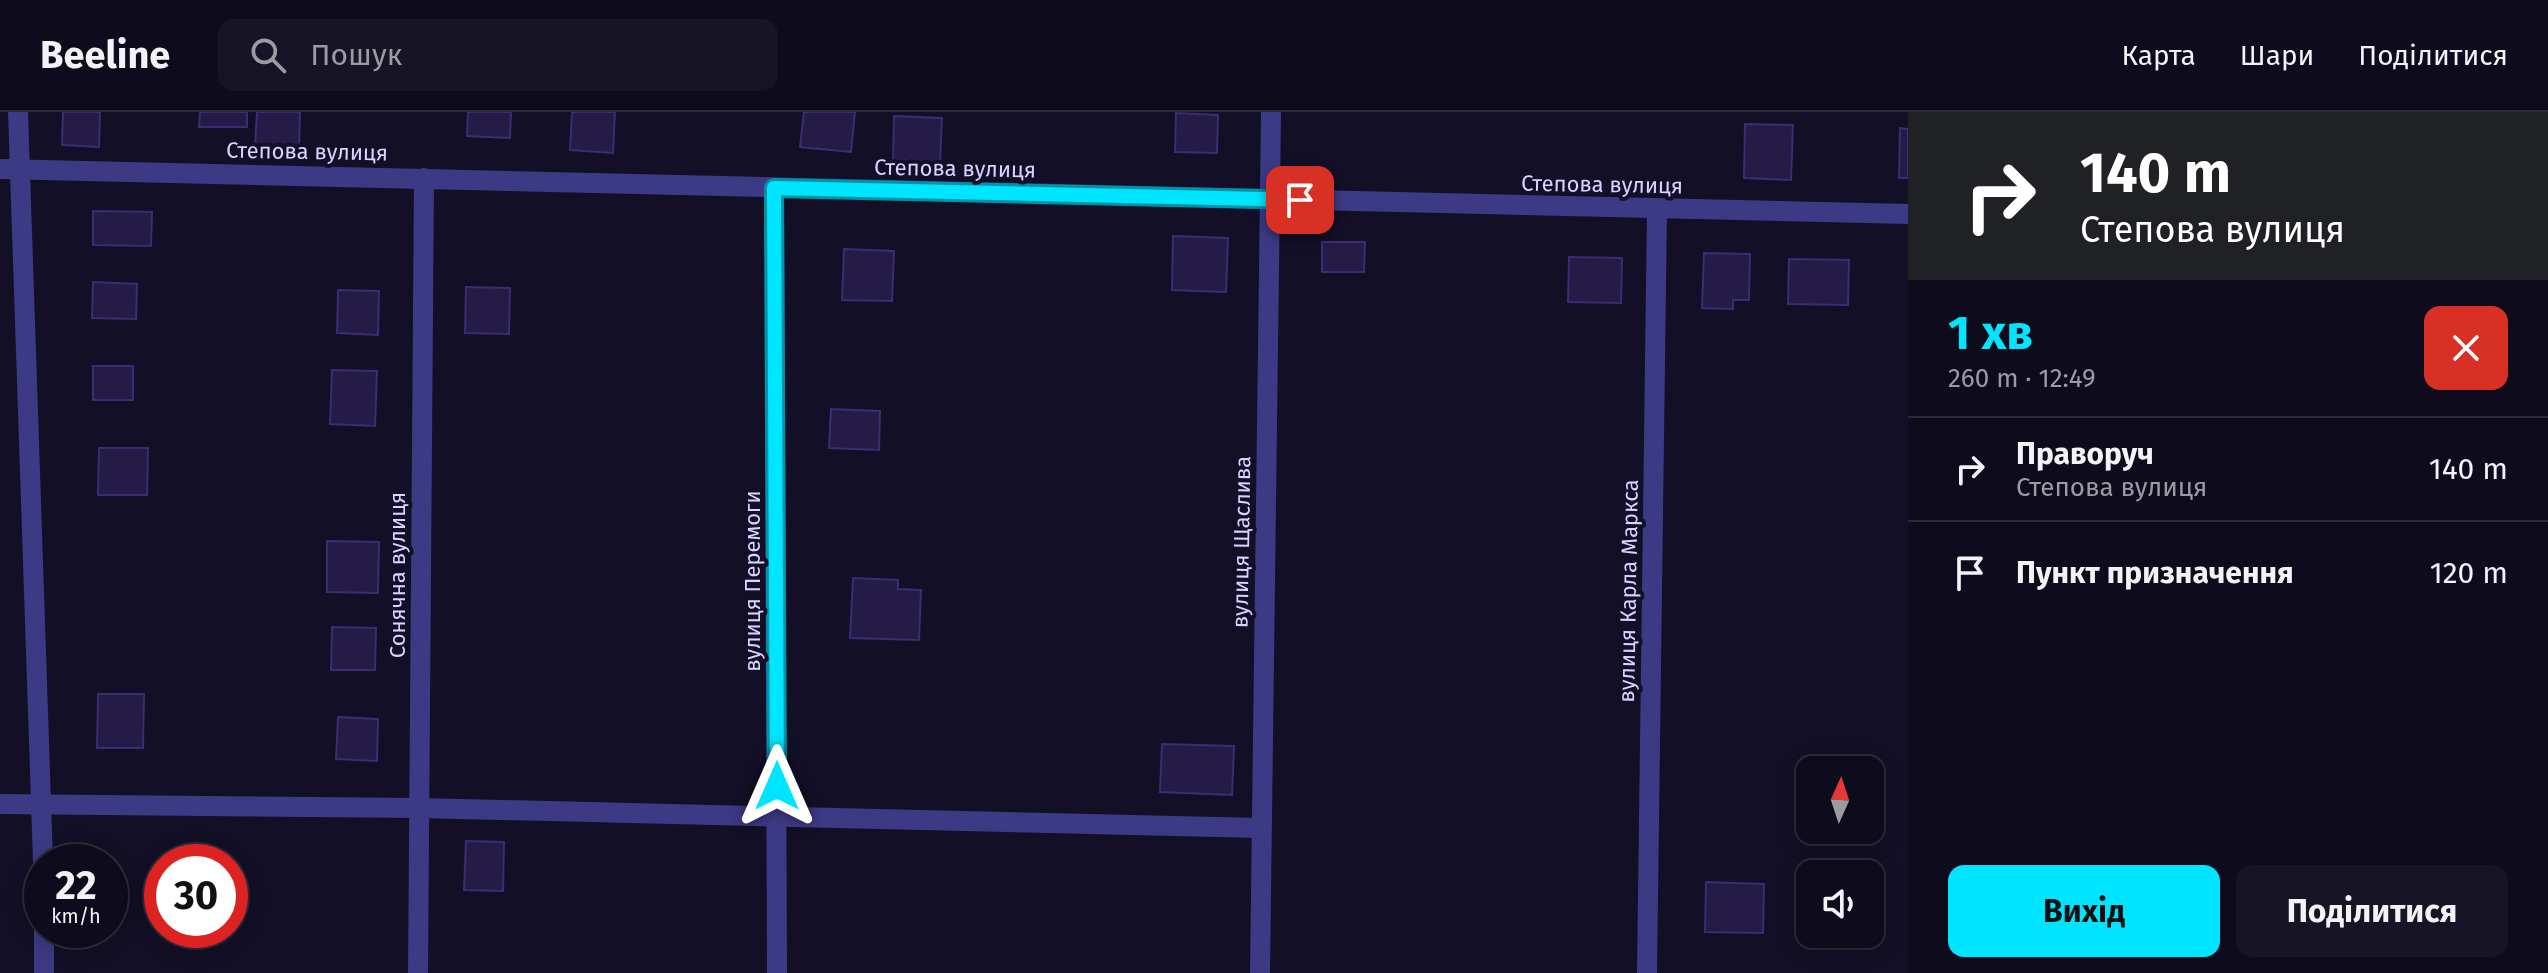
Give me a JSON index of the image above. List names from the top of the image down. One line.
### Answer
{"streets":{"street":["Степова вулиця","вулиця Щаслива","Сонячна вулиця","вулиця Перемоги","вулиця Карла Маркса"]},"crossings":[["Степова вулиця","вулиця Щаслива"],["Степова вулиця","Сонячна вулиця"],["Степова вулиця","вулиця Перемоги"],["Степова вулиця","вулиця Карла Маркса"]],"north":"top","page":{"header":"Beeline","search":"Пошук","nav":["Карта","Шари","Поділитися"],"turn":["140 m","Степова вулиця"],"heading":["1 хв","260 m · 12:49"],"list":[{"name":"Праворуч","note":"Степова вулиця","value":"140 m"},{"name":"Пункт призначення","value":"120 m"}],"speed":"22 km/h","limit":"30","buttons":["Вихід","Поділитися"]}}
